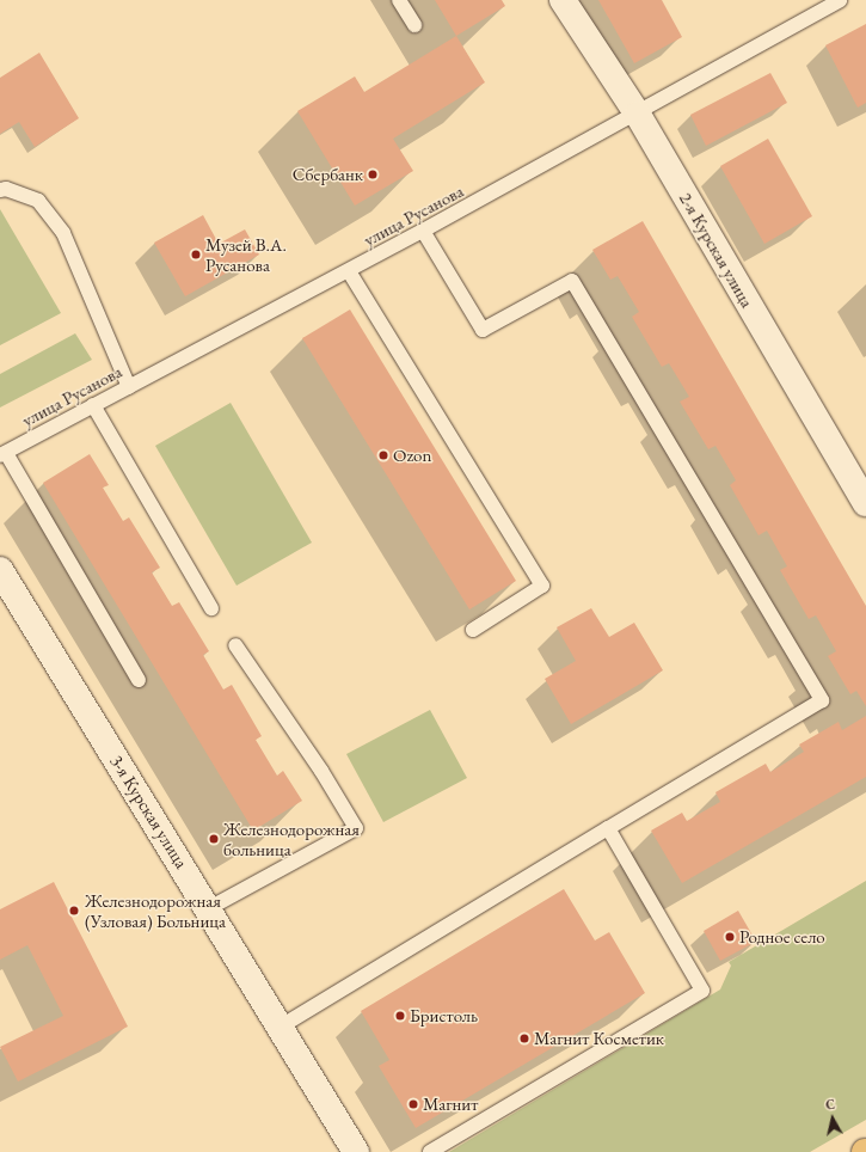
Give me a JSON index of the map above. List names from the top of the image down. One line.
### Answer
{"streets":{"main road":["2-я Курская улица","3-я Курская улица"],"lane":["улица Русанова"]},"crossings":[["улица Русанова","2-я Курская улица"]],"places":["Сбербанк","Музей В.А. Русанова","Ozon","Железнодорожная больница","Железнодорожная (Узловая) Больница","Родное село","Бристоль","Магнит Косметик","Магнит"],"north":"top"}
